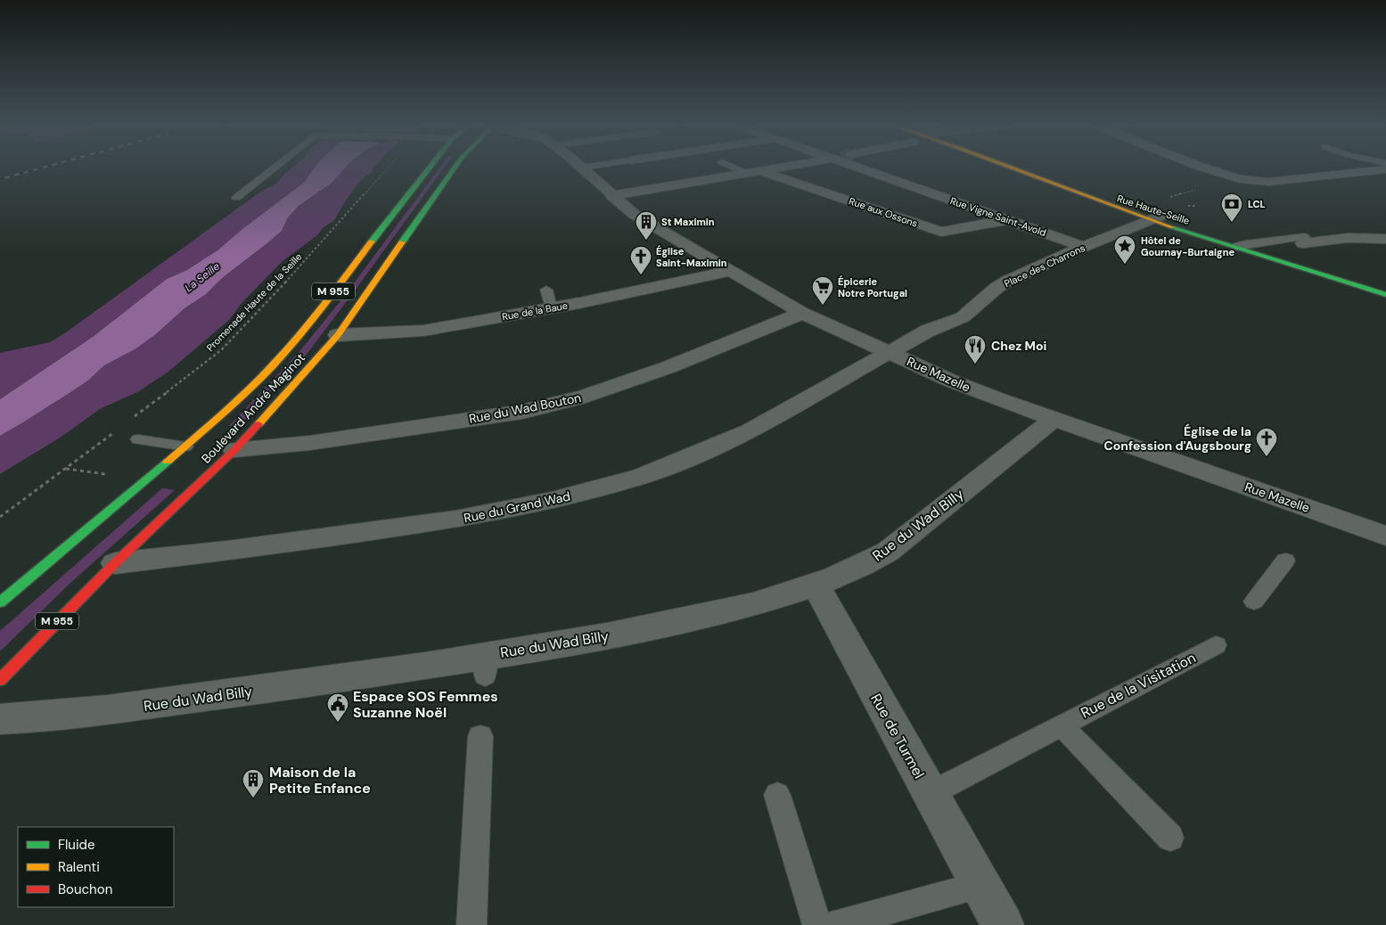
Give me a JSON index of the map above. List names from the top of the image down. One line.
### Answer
{"streets":{"main road":["Rue Haute-Seille","M 955","Boulevard André Maginot"],"street":["Rue aux Ossons","Rue Vigne Saint-Avold","Place des Charrons","Rue de la Baue","Rue Mazelle","Rue du Wad Bouton","Rue du Grand Wad","Rue du Wad Billy","Rue de Turmel"],"lane":["Rue de la Visitation"],"path":["Promenade Haute de la Seille"]},"crossings":[["Rue Haute-Seille","Place des Charrons"],["Rue aux Ossons","Rue Vigne Saint-Avold"],["Rue Vigne Saint-Avold","Place des Charrons"],["Place des Charrons","Rue Mazelle"],["Place des Charrons","Rue du Grand Wad"],["Rue de la Baue","Rue Mazelle"],["Rue de la Baue","Boulevard André Maginot"],["Rue Mazelle","Rue du Wad Bouton"],["Rue Mazelle","Rue du Grand Wad"],["Rue Mazelle","Rue du Wad Billy"],["Boulevard André Maginot","Rue du Wad Bouton"],["Boulevard André Maginot","Rue du Grand Wad"],["Rue du Wad Billy","Rue de Turmel"],["Rue de la Visitation","Rue de Turmel"]],"water":["La Seille"],"places":{"bank":["LCL"],"building":["St Maximin","Maison de la Petite Enfance"],"place":["Hôtel de Gournay-Burtaigne"],"church":["Église Saint-Maximin","Église de la Confession d'Augsbourg"],"supermarket":["Épicerie Notre Portugal"],"restaurant":["Chez Moi"],"public building":["Espace SOS Femmes Suzanne Noël"]},"legend":["Fluide","Ralenti","Bouchon"]}
